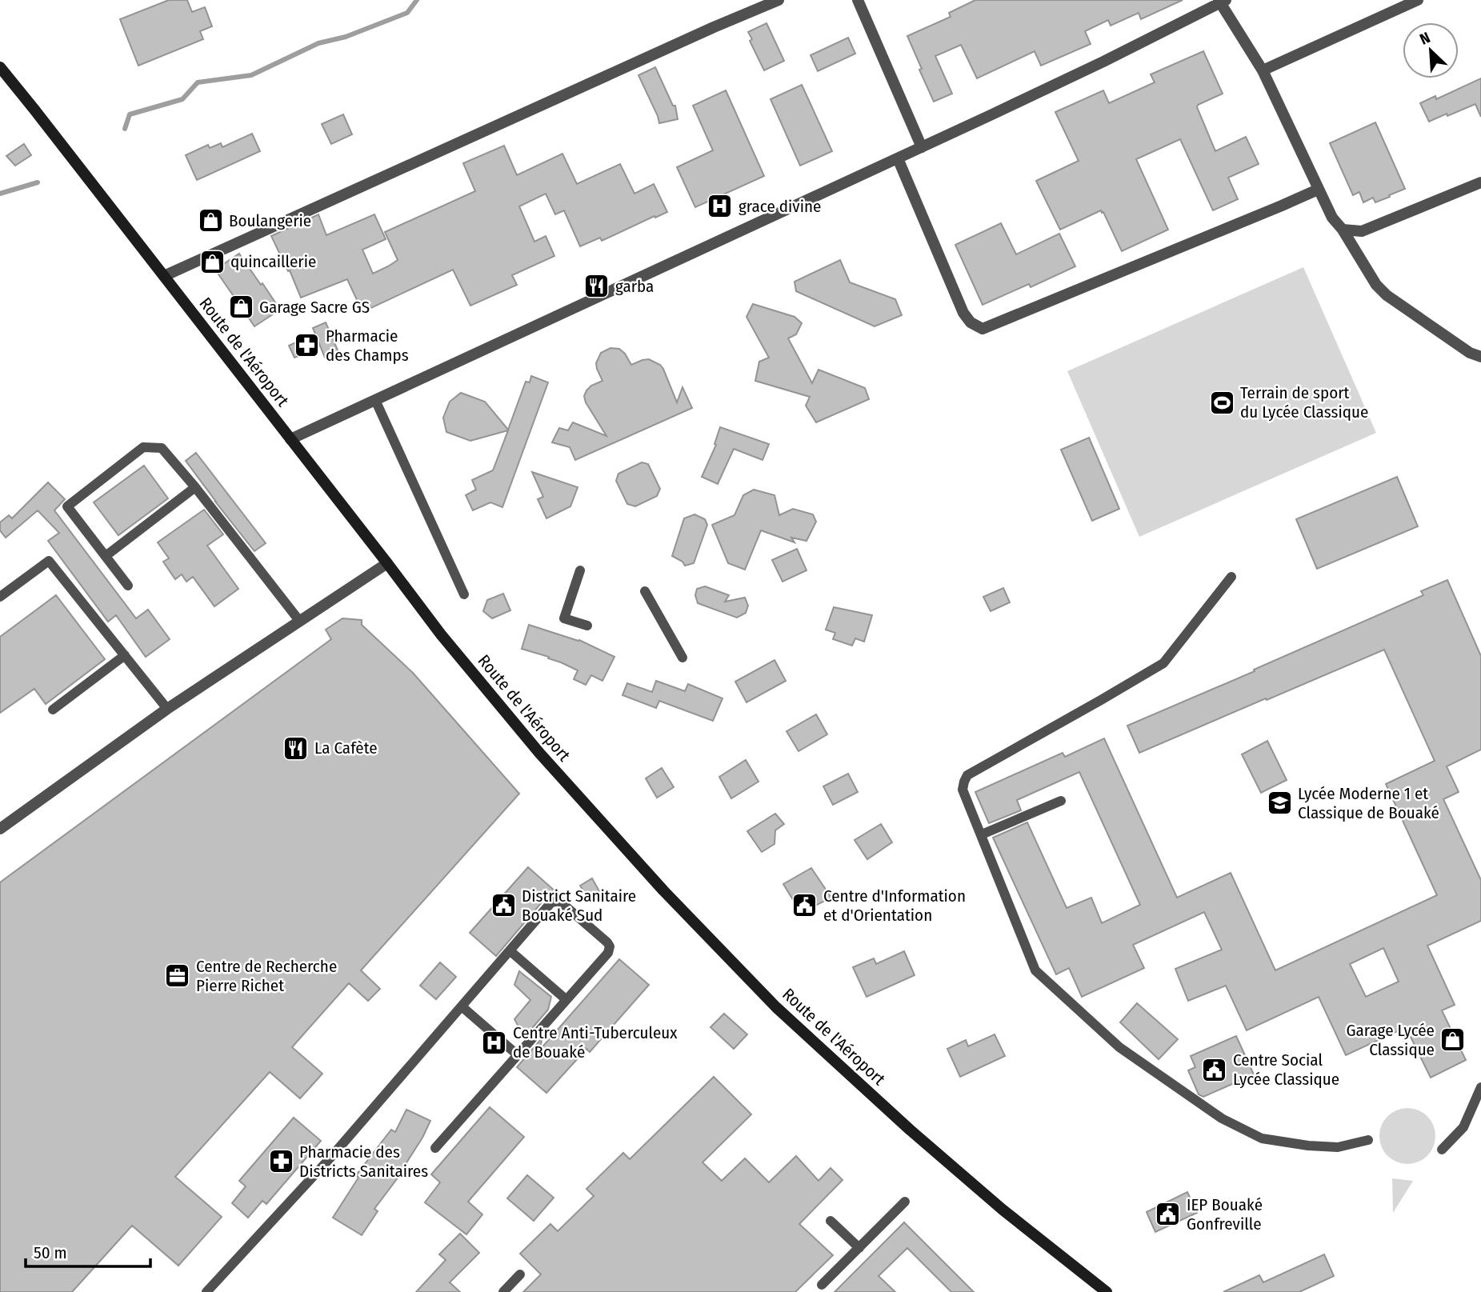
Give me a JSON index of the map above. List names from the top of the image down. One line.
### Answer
{"streets":{"main road":["Route de l'Aéroport"]},"places":{"hospital":["grace divine","Centre Anti-Tuberculeux de Bouaké"],"shop":["Boulangerie","quincaillerie","Garage Sacre GS","Garage Lycée Classique"],"restaurant":["garba","La Cafète"],"pharmacy":["Pharmacie des Champs","Pharmacie des Districts Sanitaires"],"sports":["Terrain de sport du Lycée Classique"],"school or university":["Lycée Moderne 1 et Classique de Bouaké"],"public building":["District Sanitaire Bouaké Sud","Centre d'Information et d'Orientation","Centre Social Lycée Classique","IEP Bouaké Gonfreville"],"office":["Centre de Recherche Pierre Richet"]},"scale_bar":"50 m","north":"top left"}
